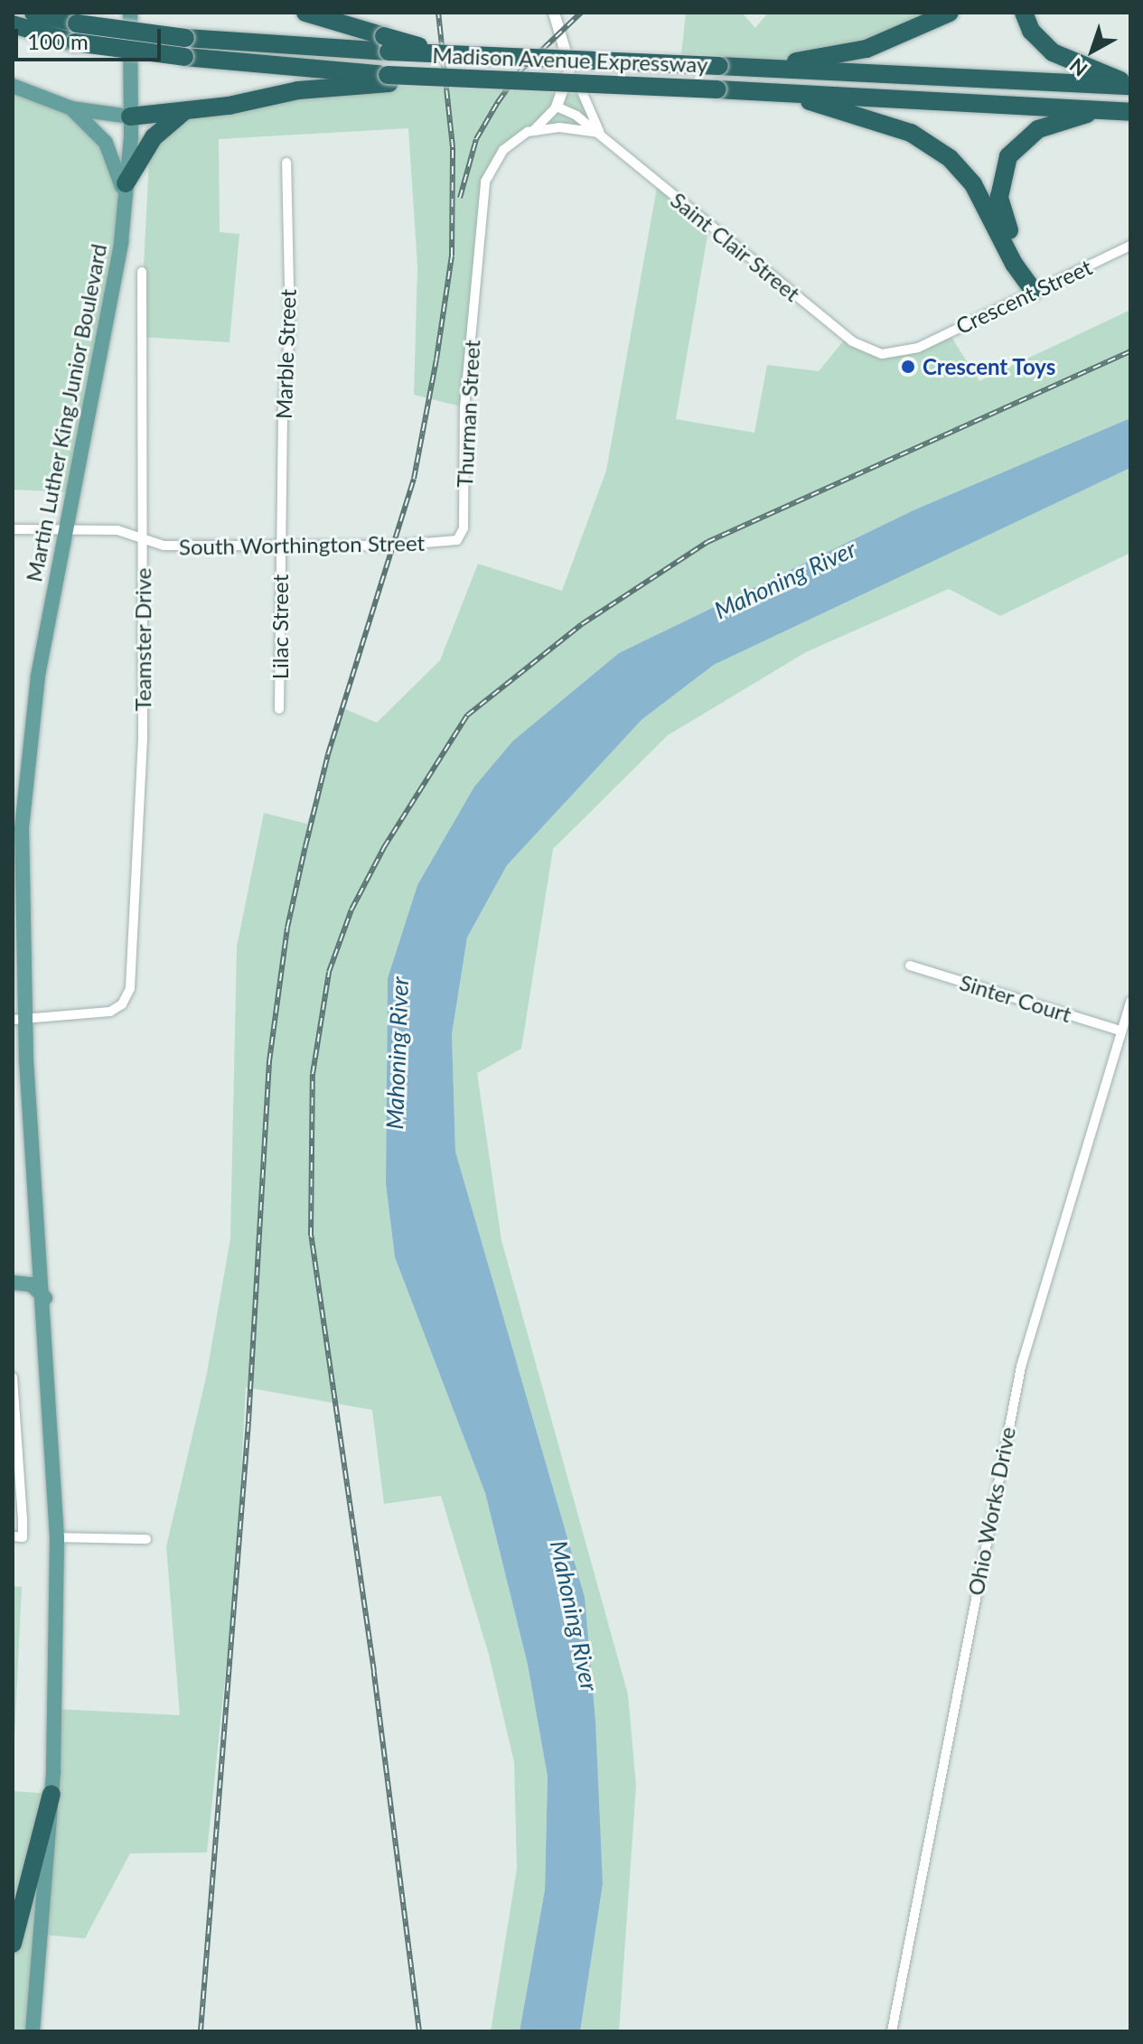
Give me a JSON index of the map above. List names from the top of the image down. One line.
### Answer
{"streets":{"highway":["Madison Avenue Expressway"],"main road":["Martin Luther King Junior Boulevard"],"street":["Saint Clair Street","Crescent Street","Marble Street","Thurman Street","South Worthington Street","Lilac Street","Teamster Drive","Sinter Court","Ohio Works Drive"]},"crossings":[["Saint Clair Street","Crescent Street"],["Marble Street","South Worthington Street"],["Marble Street","Lilac Street"],["Martin Luther King Junior Boulevard","South Worthington Street"],["Martin Luther King Junior Boulevard","Teamster Drive"],["Thurman Street","South Worthington Street"],["South Worthington Street","Lilac Street"],["South Worthington Street","Teamster Drive"],["Sinter Court","Ohio Works Drive"]],"water":["Mahoning River"],"places":["Crescent Toys"],"scale_bar":"100 m","north":"bottom left"}
